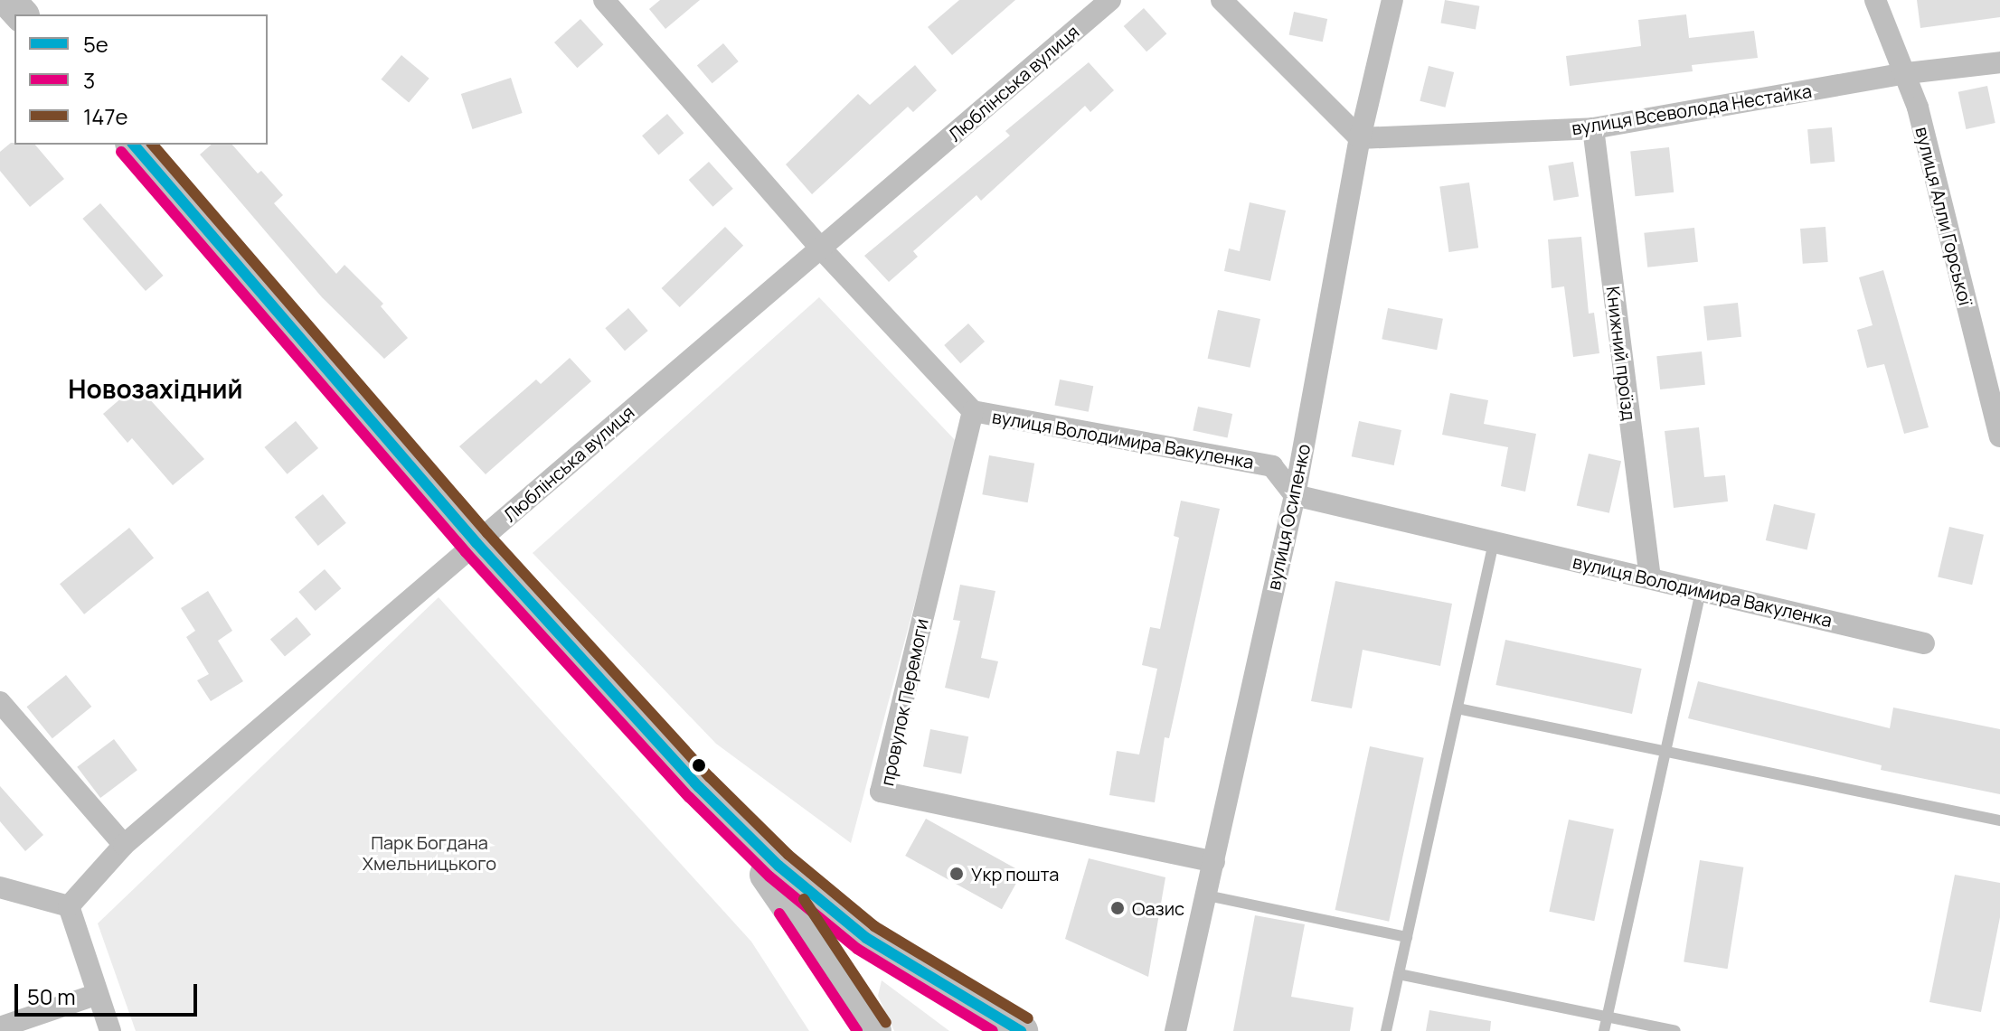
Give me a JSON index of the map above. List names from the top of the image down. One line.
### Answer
{"streets":{"street":["Люблінська вулиця","вулиця Всеволода Нестайка","вулиця Алли Горської","Книжний проїзд","вулиця Володимира Вакуленка","вулиця Осипенко","провулок Перемоги"]},"crossings":[["Люблінська вулиця","вулиця Володимира Вакуленка"],["вулиця Всеволода Нестайка","вулиця Алли Горської"],["вулиця Всеволода Нестайка","Книжний проїзд"],["вулиця Всеволода Нестайка","вулиця Осипенко"],["Книжний проїзд","вулиця Володимира Вакуленка"],["вулиця Володимира Вакуленка","вулиця Осипенко"],["вулиця Володимира Вакуленка","провулок Перемоги"],["вулиця Осипенко","провулок Перемоги"]],"districts":["Новозахідний"],"parks":["Парк Богдана Хмельницького"],"places":["Укр пошта","Оазис"],"lines":["transit line 5е","transit line 147е","transit line 3"],"legend":["5е","3","147е"],"scale_bar":"50 m"}
